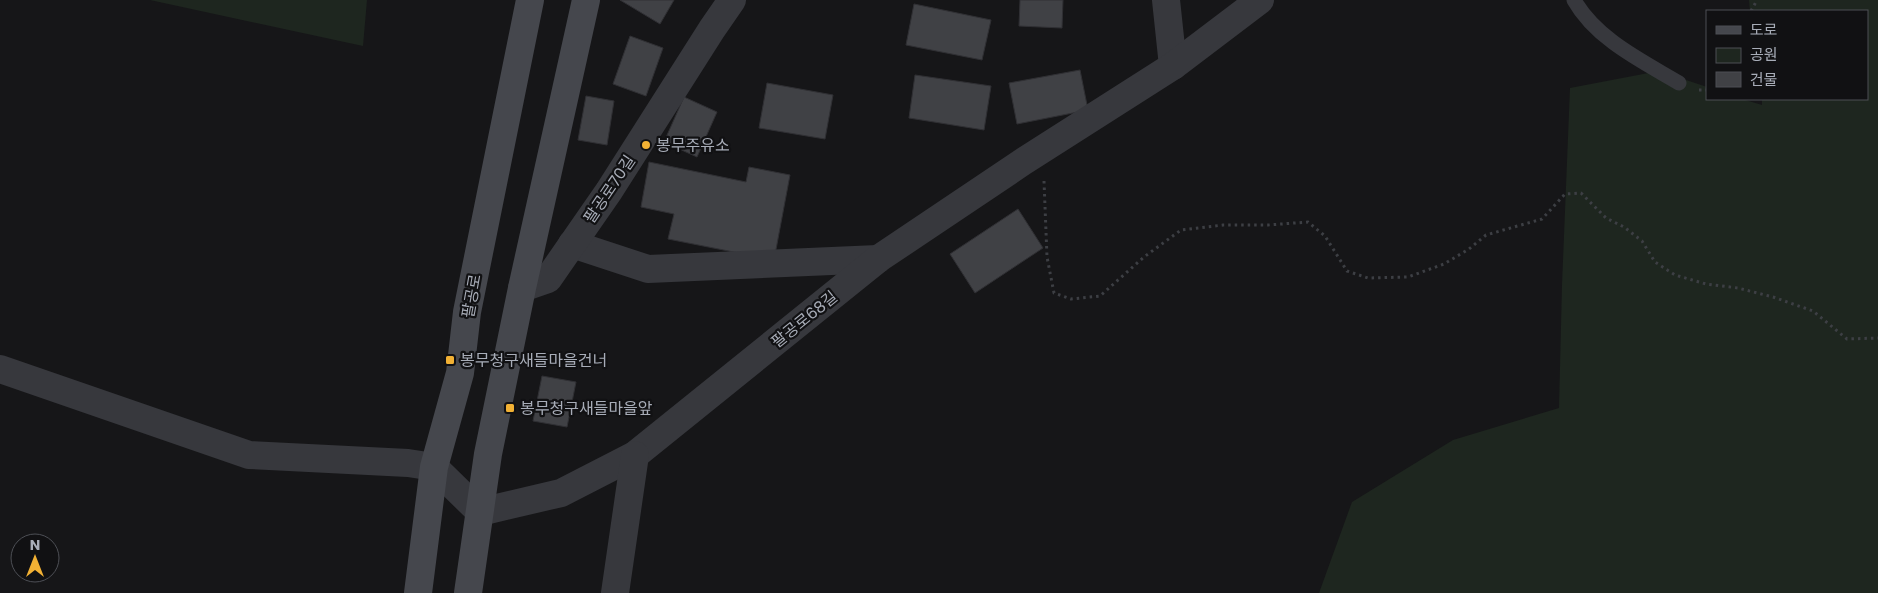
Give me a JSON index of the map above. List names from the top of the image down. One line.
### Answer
{"streets":{"main road":["팔공로"],"street":["팔공로70길","팔공로68길"]},"places":{"other":["봉무주유소"],"transit":["봉무청구새들마을건너","봉무청구새들마을앞"]},"legend":["도로","공원","건물"],"north":"top"}
